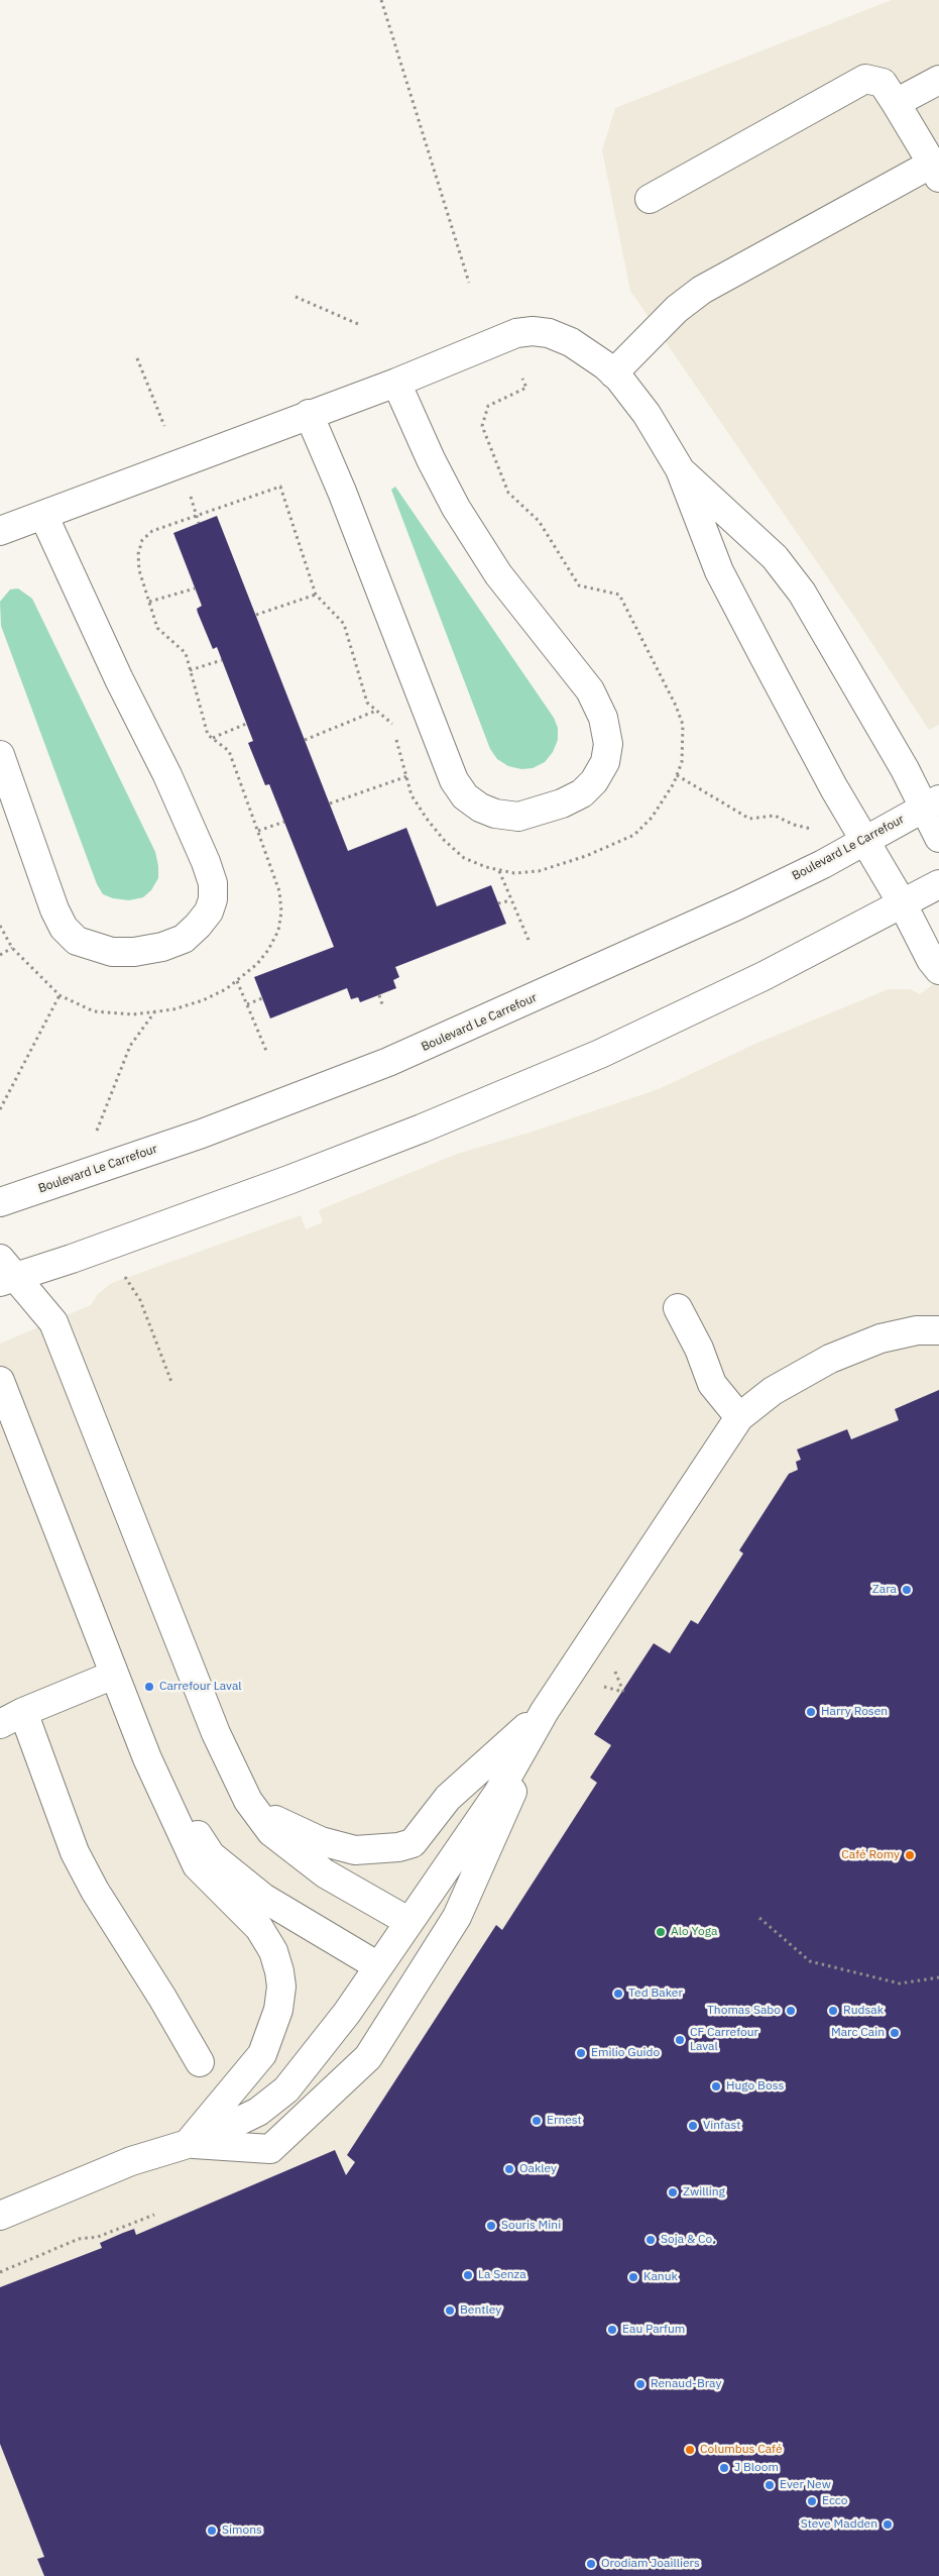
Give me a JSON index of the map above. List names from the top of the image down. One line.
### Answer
{"streets":{"street":["Boulevard Le Carrefour"]},"places":["Zara","Carrefour Laval","Harry Rosen","Café Romy","Alo Yoga","Ted Baker","Thomas Sabo","Rudsak","Marc Cain","CF Carrefour Laval","Emilio Guido","Hugo Boss","Ernest","Vinfast","Oakley","Zwilling","Souris Mini","Soja & Co.","La Senza","Kanuk","Bentley","Eau Parfum","Renaud-Bray","Columbus Café","J Bloom","Ever New","Ecco","Steve Madden","Simons","Orodiam Joailliers"]}
